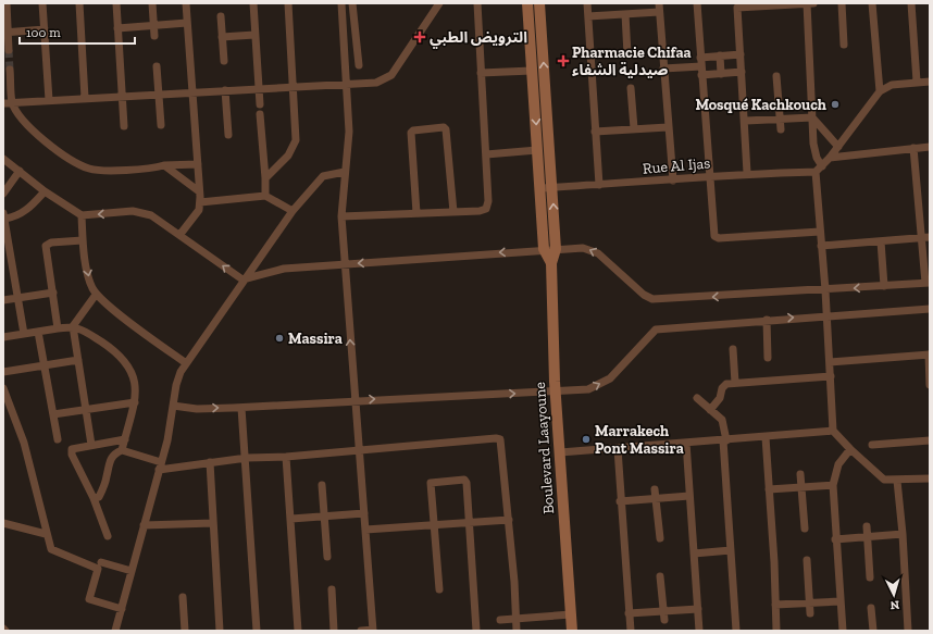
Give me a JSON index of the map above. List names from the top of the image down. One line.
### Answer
{"streets":{"street":["Rue Al Ijas","Boulevard Laayoune"]},"crossings":[["Rue Al Ijas","Boulevard Laayoune"]],"places":{"health":["الترويض الطبي","Pharmacie Chifaa صيدلية الشفاء"],"other":["Mosqué Kachkouch","Massira","Marrakech Pont Massira"]},"scale_bar":"100 m","north":"bottom"}
